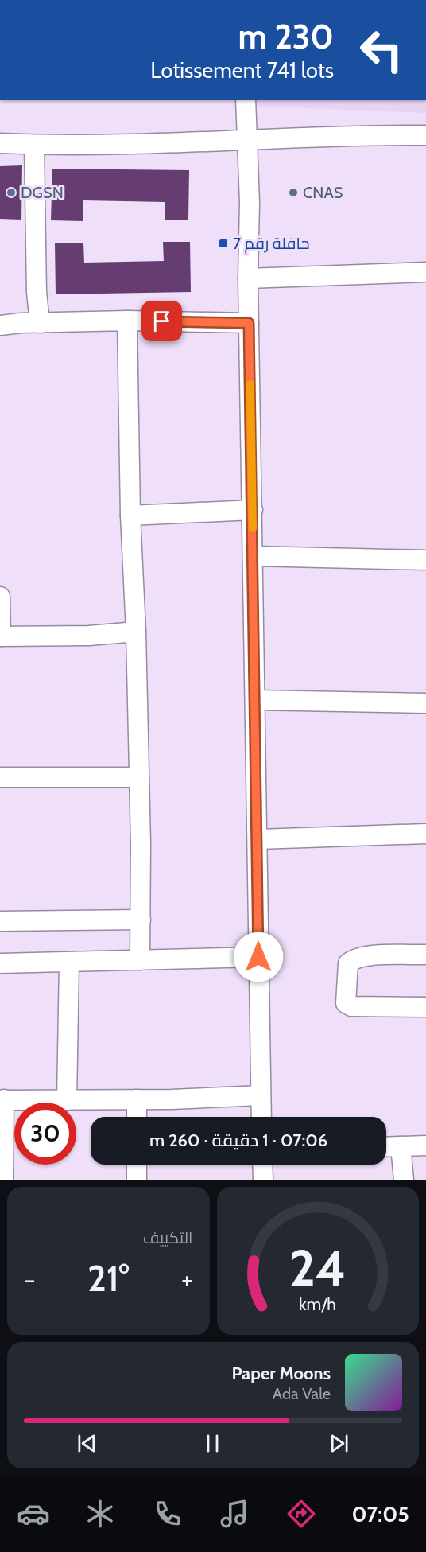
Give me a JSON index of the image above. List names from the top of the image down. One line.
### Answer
{"places":{"other":["DGSN","CNAS"],"transit":["حافلة رقم 7"]},"page":{"turn":["230 m","Lotissement 741 lots"],"limit":"30","trip":"07:06 · 1 دقيقة · 260 m","tile":"التكييف","heat":["−","21°","+"],"song":["Paper Moons","Ada Vale"],"tabs":"07:05","gauge":["24","km/h"]}}
